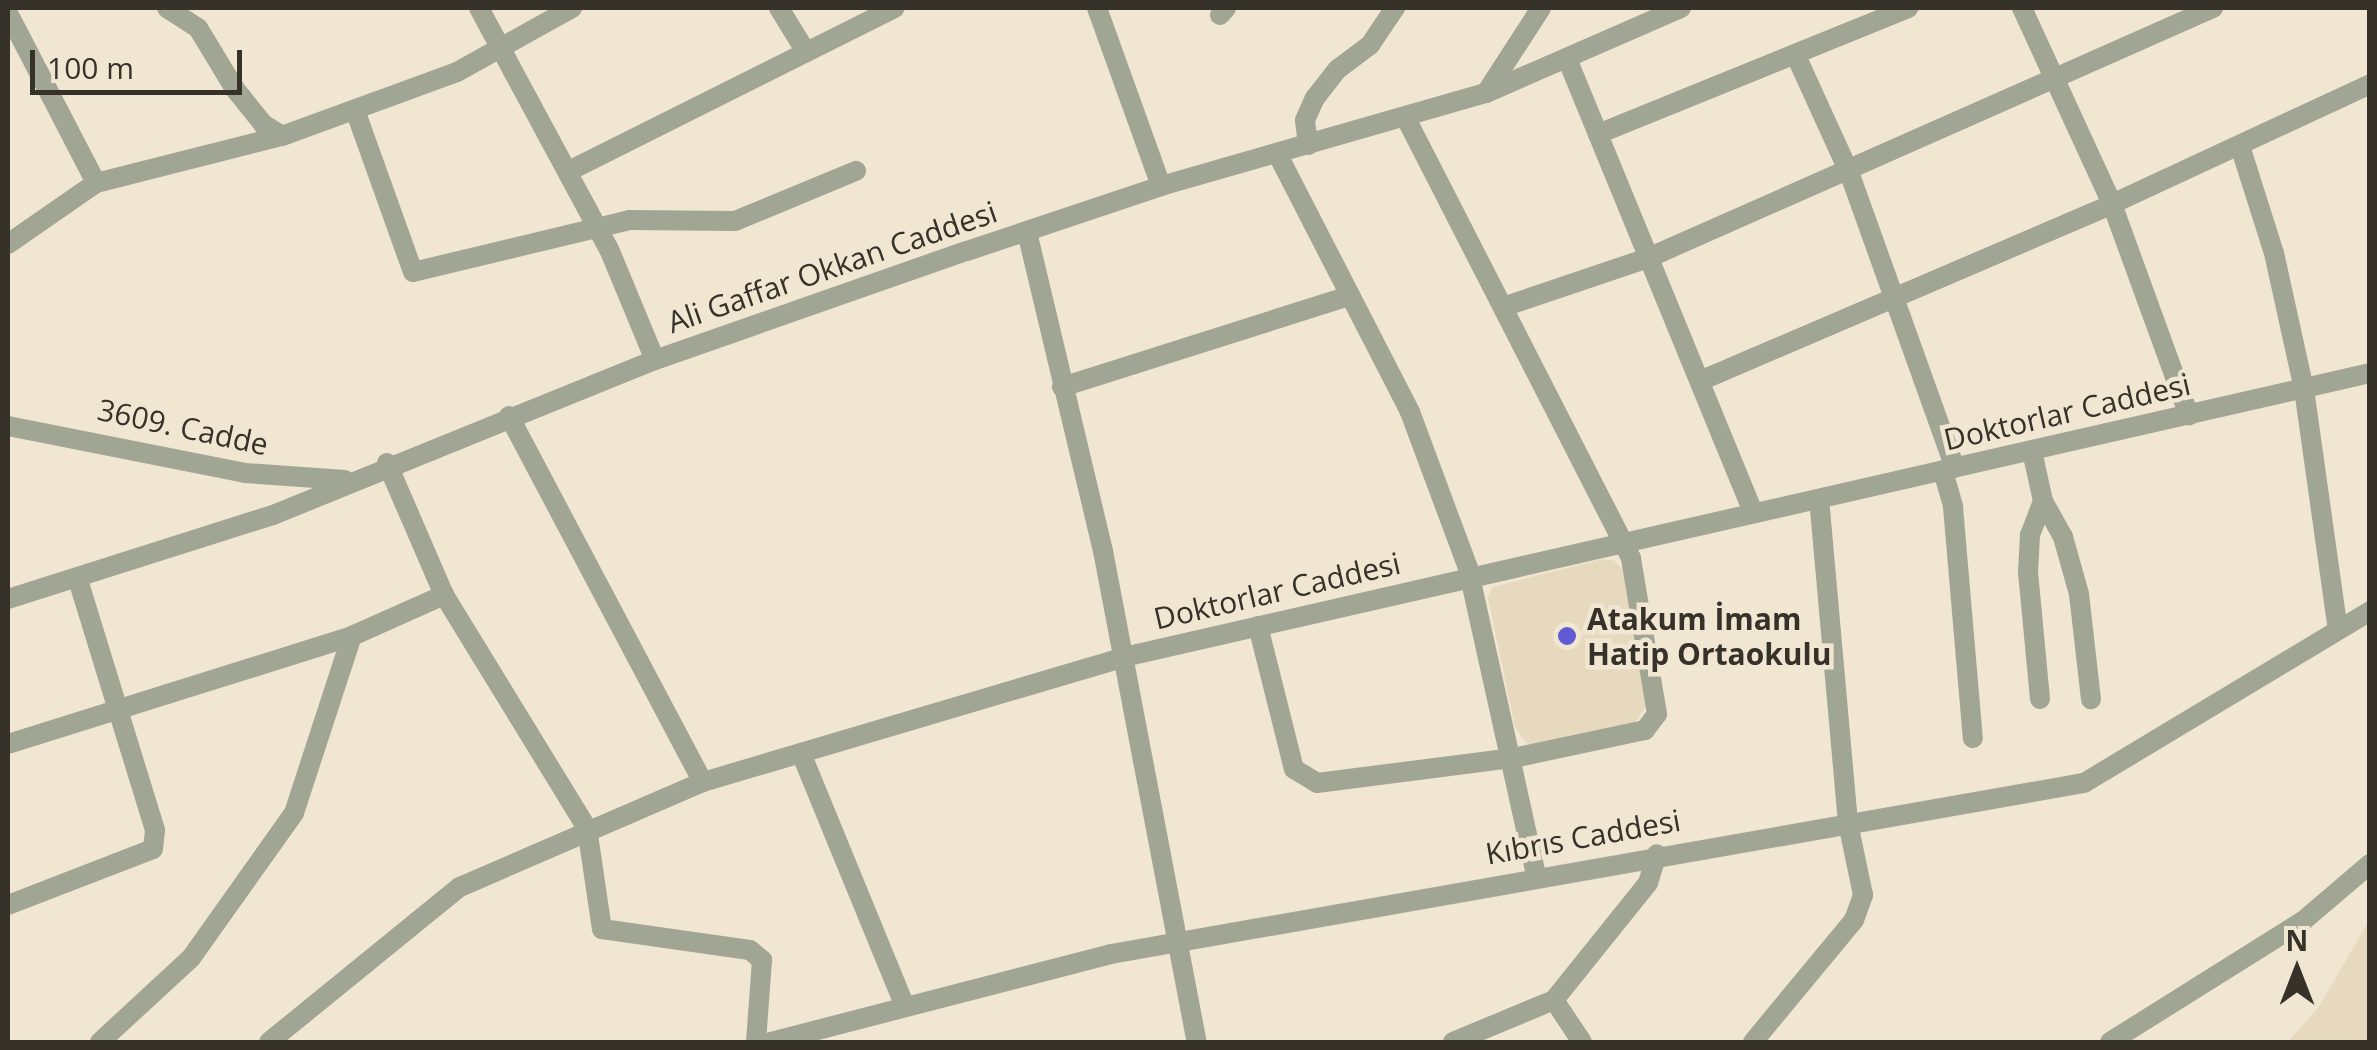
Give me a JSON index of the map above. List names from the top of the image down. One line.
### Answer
{"streets":{"street":["Ali Gaffar Okkan Caddesi","Doktorlar Caddesi","3609. Cadde","Kıbrıs Caddesi"]},"crossings":[["Ali Gaffar Okkan Caddesi","3609. Cadde"]],"places":["Atakum İmam Hatip Ortaokulu"],"scale_bar":"100 m","north":"top"}
